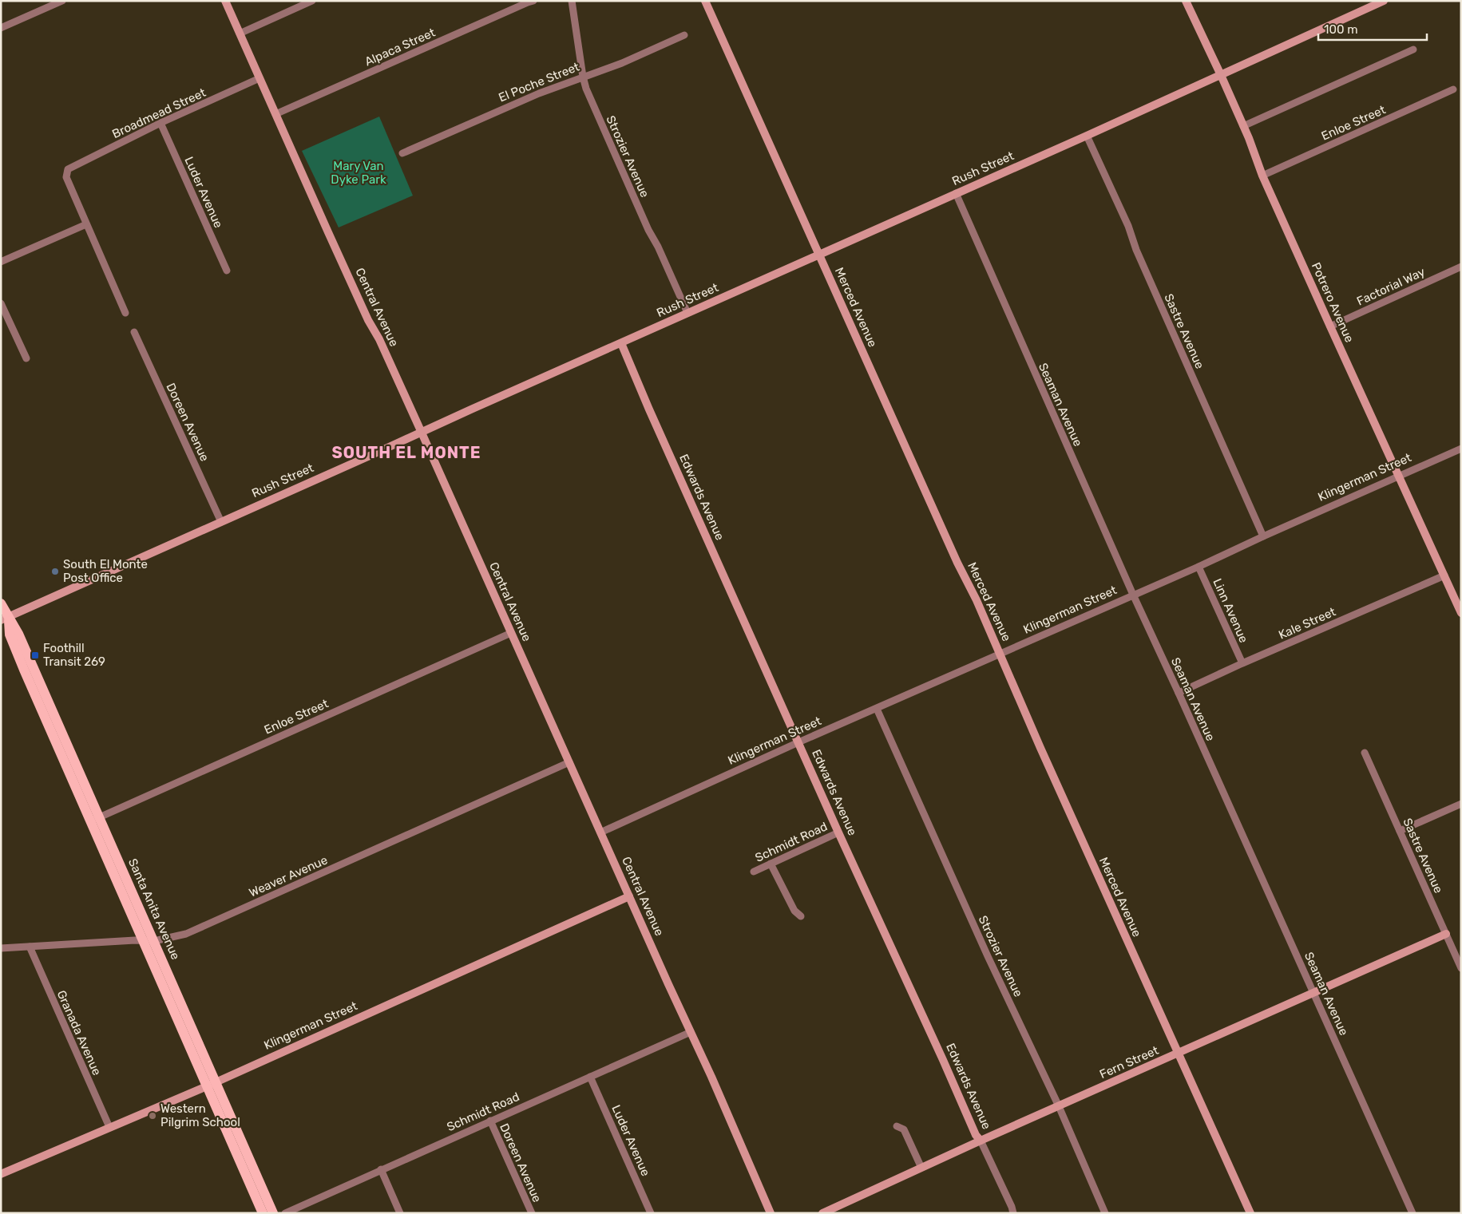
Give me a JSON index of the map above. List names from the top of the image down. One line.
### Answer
{"streets":{"main road":["Santa Anita Avenue"],"street":["Alpaca Street","El Poche Street","Broadmead Street","Enloe Street","Strozier Avenue","Rush Street","Luder Avenue","Factorial Way","Potrero Avenue","Central Avenue","Merced Avenue","Sastre Avenue","Seaman Avenue","Doreen Avenue","Klingerman Street","Edwards Avenue","Linn Avenue","Kale Street","Schmidt Road","Weaver Avenue","Granada Avenue","Fern Street"]},"crossings":[["Alpaca Street","Central Avenue"],["El Poche Street","Strozier Avenue"],["Broadmead Street","Luder Avenue"],["Broadmead Street","Central Avenue"],["Enloe Street","Potrero Avenue"],["Enloe Street","Central Avenue"],["Enloe Street","Santa Anita Avenue"],["Strozier Avenue","Rush Street"],["Strozier Avenue","Klingerman Street"],["Strozier Avenue","Fern Street"],["Rush Street","Potrero Avenue"],["Rush Street","Central Avenue"],["Rush Street","Merced Avenue"],["Rush Street","Sastre Avenue"],["Rush Street","Seaman Avenue"],["Rush Street","Doreen Avenue"],["Rush Street","Edwards Avenue"],["Rush Street","Santa Anita Avenue"],["Luder Avenue","Schmidt Road"],["Factorial Way","Potrero Avenue"],["Potrero Avenue","Klingerman Street"],["Potrero Avenue","Kale Street"],["Central Avenue","Klingerman Street"],["Central Avenue","Schmidt Road"],["Central Avenue","Weaver Avenue"],["Merced Avenue","Klingerman Street"],["Merced Avenue","Fern Street"],["Sastre Avenue","Klingerman Street"],["Sastre Avenue","Fern Street"],["Seaman Avenue","Klingerman Street"],["Seaman Avenue","Kale Street"],["Seaman Avenue","Fern Street"],["Doreen Avenue","Schmidt Road"],["Klingerman Street","Edwards Avenue"],["Klingerman Street","Linn Avenue"],["Klingerman Street","Santa Anita Avenue"],["Klingerman Street","Granada Avenue"],["Edwards Avenue","Schmidt Road"],["Edwards Avenue","Fern Street"],["Linn Avenue","Kale Street"],["Weaver Avenue","Santa Anita Avenue"],["Weaver Avenue","Granada Avenue"]],"districts":["SOUTH EL MONTE"],"parks":["Mary Van Dyke Park"],"places":{"other":["South El Monte Post Office","Western Pilgrim School"],"transit":["Foothill Transit 269"]},"scale_bar":"100 m"}
